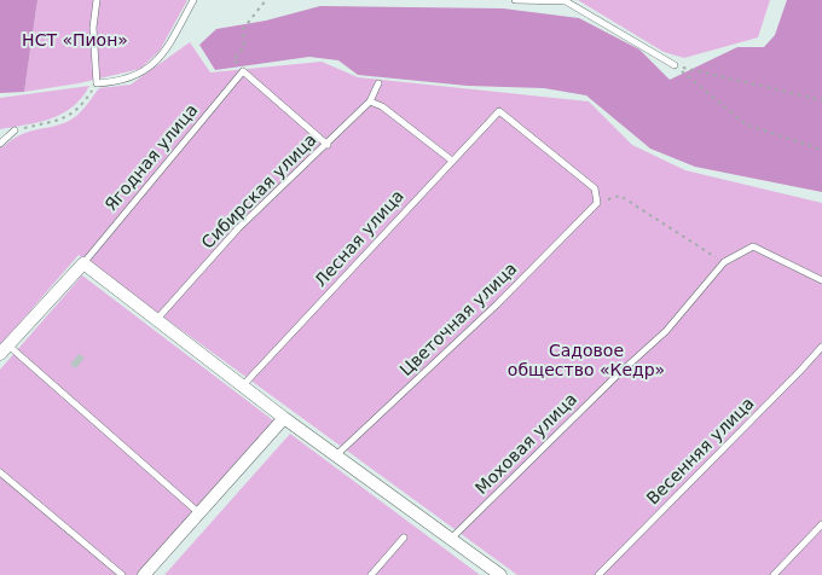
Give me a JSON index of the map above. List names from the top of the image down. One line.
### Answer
{"streets":{"lane":["Ягодная улица","Сибирская улица","Лесная улица","Цветочная улица","Моховая улица","Весенняя улица"]},"crossings":[["Лесная улица","Цветочная улица"]],"parks":["НСТ «Пион»","Садовое общество «Кедр»"]}
